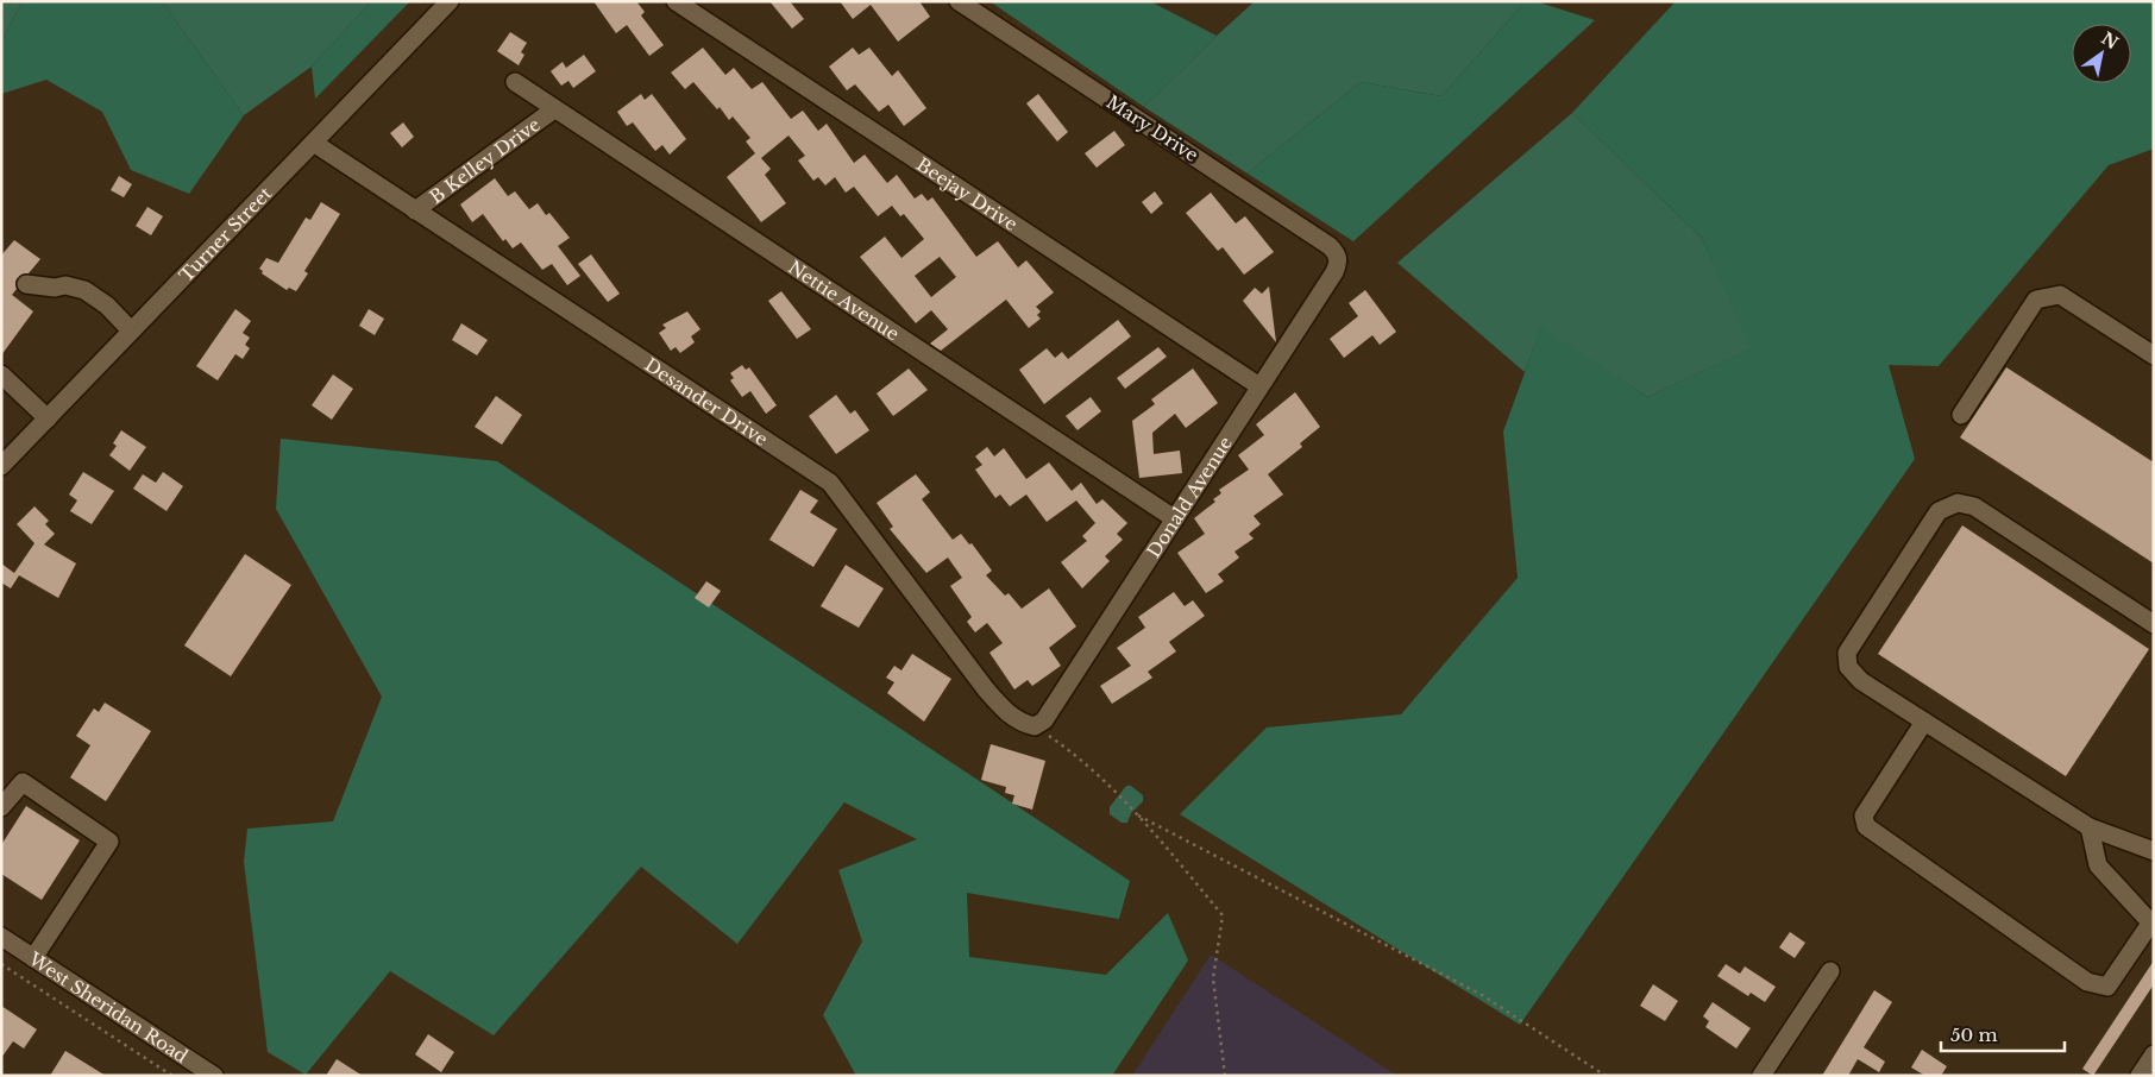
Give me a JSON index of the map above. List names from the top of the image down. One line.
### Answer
{"streets":{"street":["Mary Drive","B Kelley Drive","Beejay Drive","Turner Street","Nettie Avenue","Desander Drive","Donald Avenue","West Sheridan Road"]},"crossings":[["Mary Drive","Donald Avenue"],["B Kelley Drive","Nettie Avenue"],["B Kelley Drive","Desander Drive"],["Beejay Drive","Donald Avenue"],["Turner Street","Desander Drive"],["Nettie Avenue","Donald Avenue"],["Desander Drive","Donald Avenue"]],"scale_bar":"50 m","north":"top right"}
